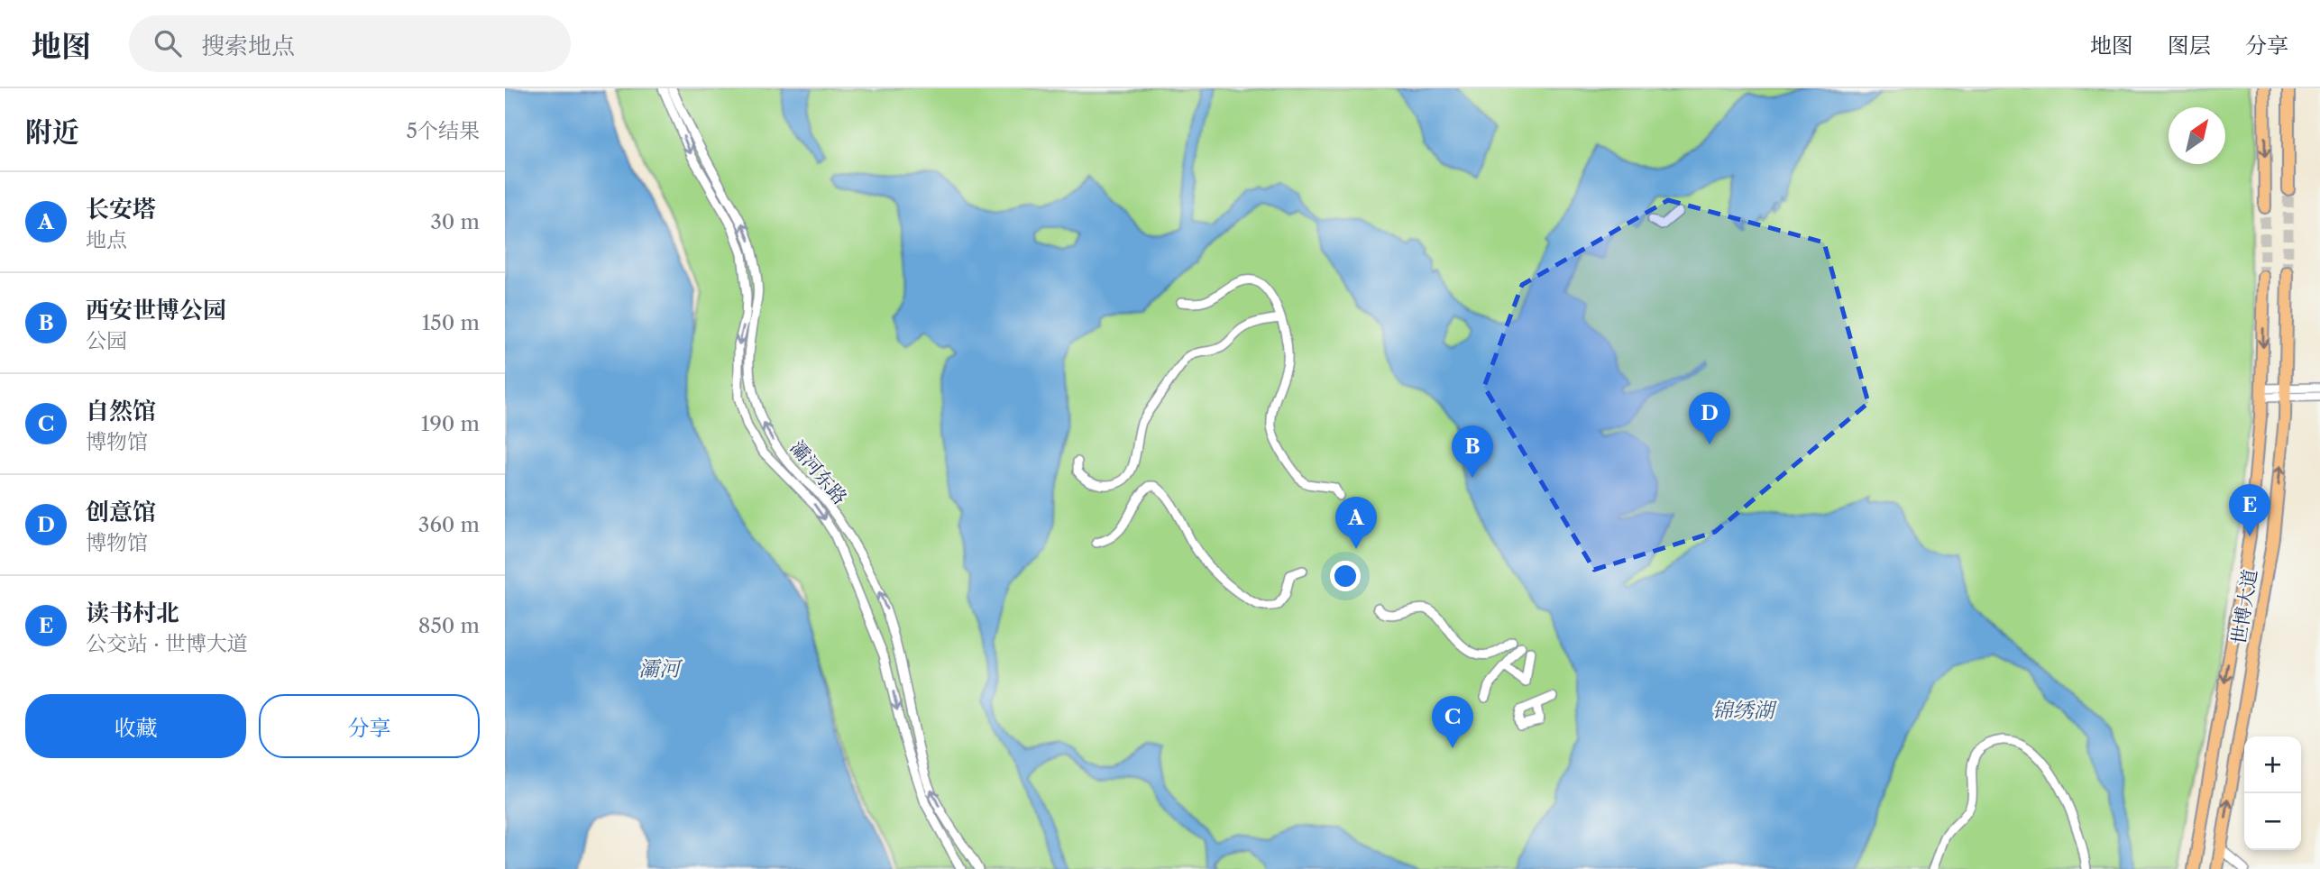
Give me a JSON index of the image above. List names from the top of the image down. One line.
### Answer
{"streets":{"main road":["世博大道"],"street":["灞河东路"]},"water":["灞河","锦绣湖"],"north":"top right","page":{"header":"地图","search":"搜索地点","nav":["地图","图层","分享"],"heading":["附近","5个结果"],"list":[{"mark":"A","name":"长安塔","note":"地点","value":"30 m"},{"mark":"B","name":"西安世博公园","note":"公园","value":"150 m"},{"mark":"C","name":"自然馆","note":"博物馆","value":"190 m"},{"mark":"D","name":"创意馆","note":"博物馆","value":"360 m"},{"mark":"E","name":"读书村北","note":"公交站 · 世博大道","value":"850 m"}],"pins":["D","B","E","A","C"],"buttons":["收藏","分享"],"map_buttons":["+","−"]}}
